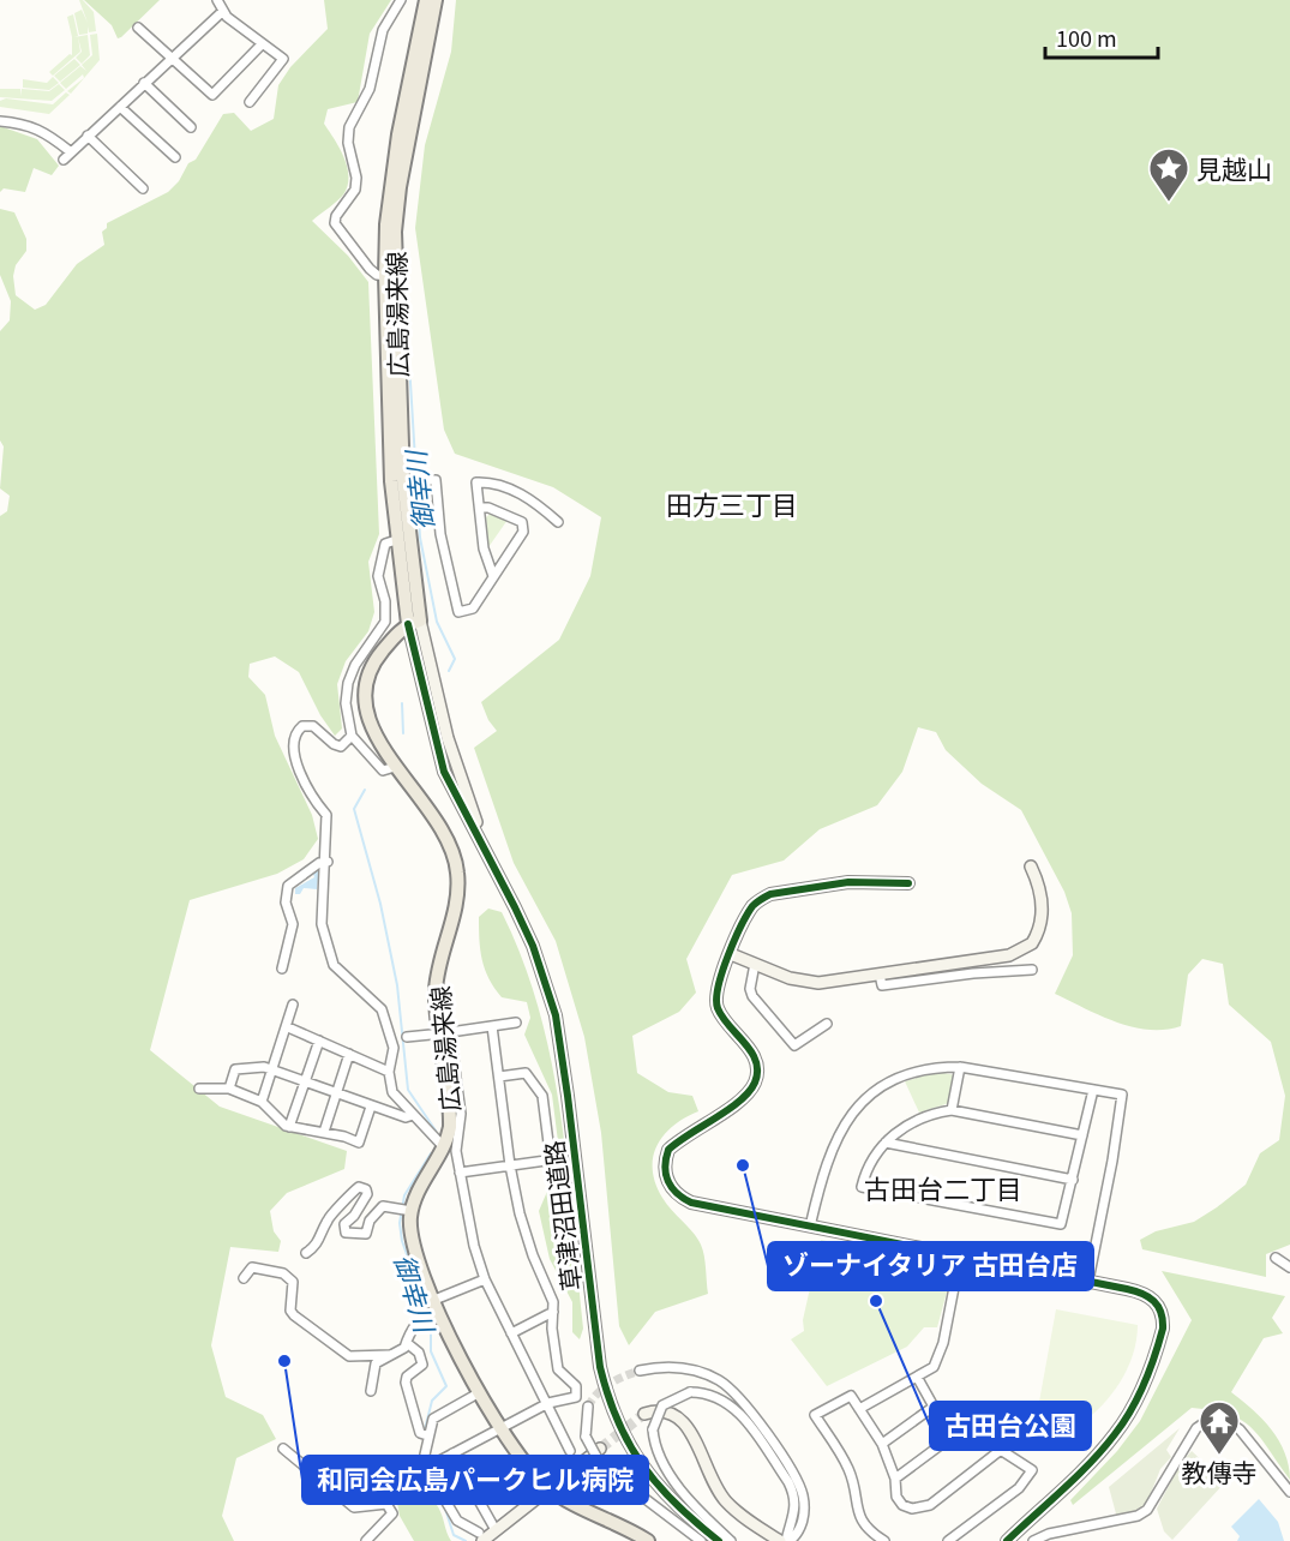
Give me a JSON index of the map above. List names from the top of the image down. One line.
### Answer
{"streets":{"main road":["広島湯来線"],"street":["草津沼田道路"]},"crossings":[["広島湯来線","草津沼田道路"]],"districts":["田方三丁目","古田台二丁目"],"water":["御幸川"],"places":{"place":["見越山"],"other":["ゾーナイタリア 古田台店","古田台公園","和同会広島パークヒル病院"],"temple":["教傳寺"]},"scale_bar":"100 m"}
